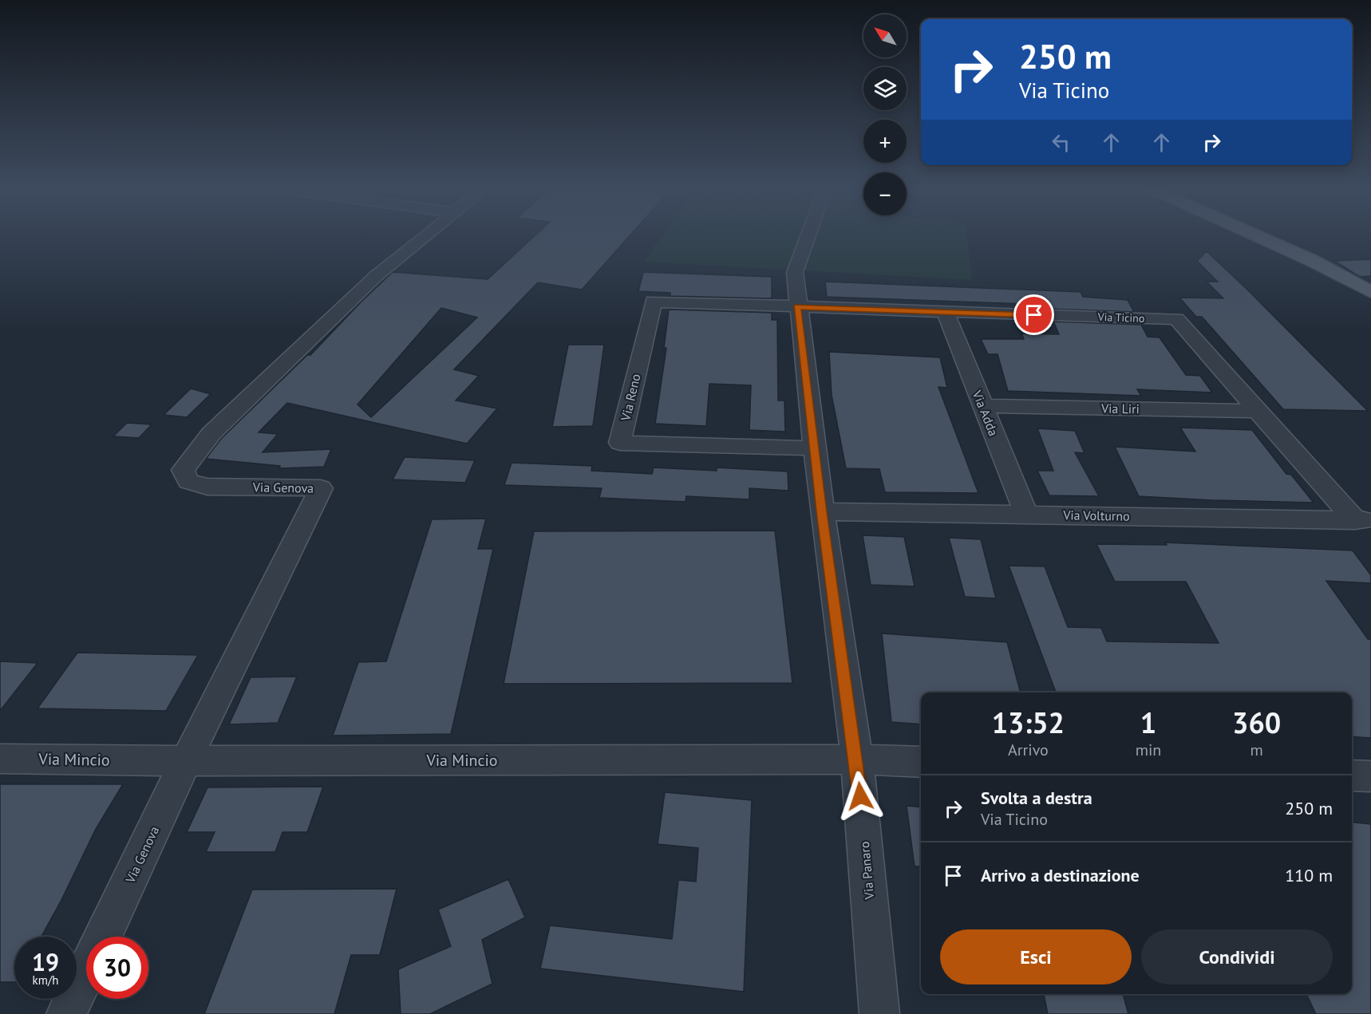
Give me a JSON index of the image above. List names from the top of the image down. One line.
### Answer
{"streets":{"street":["Via Ticino","Via Reno","Via Liri","Via Adda","Via Genova","Via Volturno","Via Mincio","Via Panaro"]},"crossings":[["Via Ticino","Via Reno"],["Via Ticino","Via Liri"],["Via Ticino","Via Adda"],["Via Ticino","Via Volturno"],["Via Ticino","Via Panaro"],["Via Reno","Via Panaro"],["Via Liri","Via Adda"],["Via Adda","Via Volturno"],["Via Genova","Via Mincio"],["Via Volturno","Via Panaro"],["Via Mincio","Via Panaro"]],"north":"top left","page":{"map_buttons":["+","−"],"turn":["250 m","Via Ticino"],"eta":["13:52","Arrivo","1","min","360","m"],"list":[{"name":"Svolta a destra","note":"Via Ticino","value":"250 m"},{"name":"Arrivo a destinazione","value":"110 m"}],"buttons":["Esci","Condividi"],"speed":"19 km/h","limit":"30"}}
